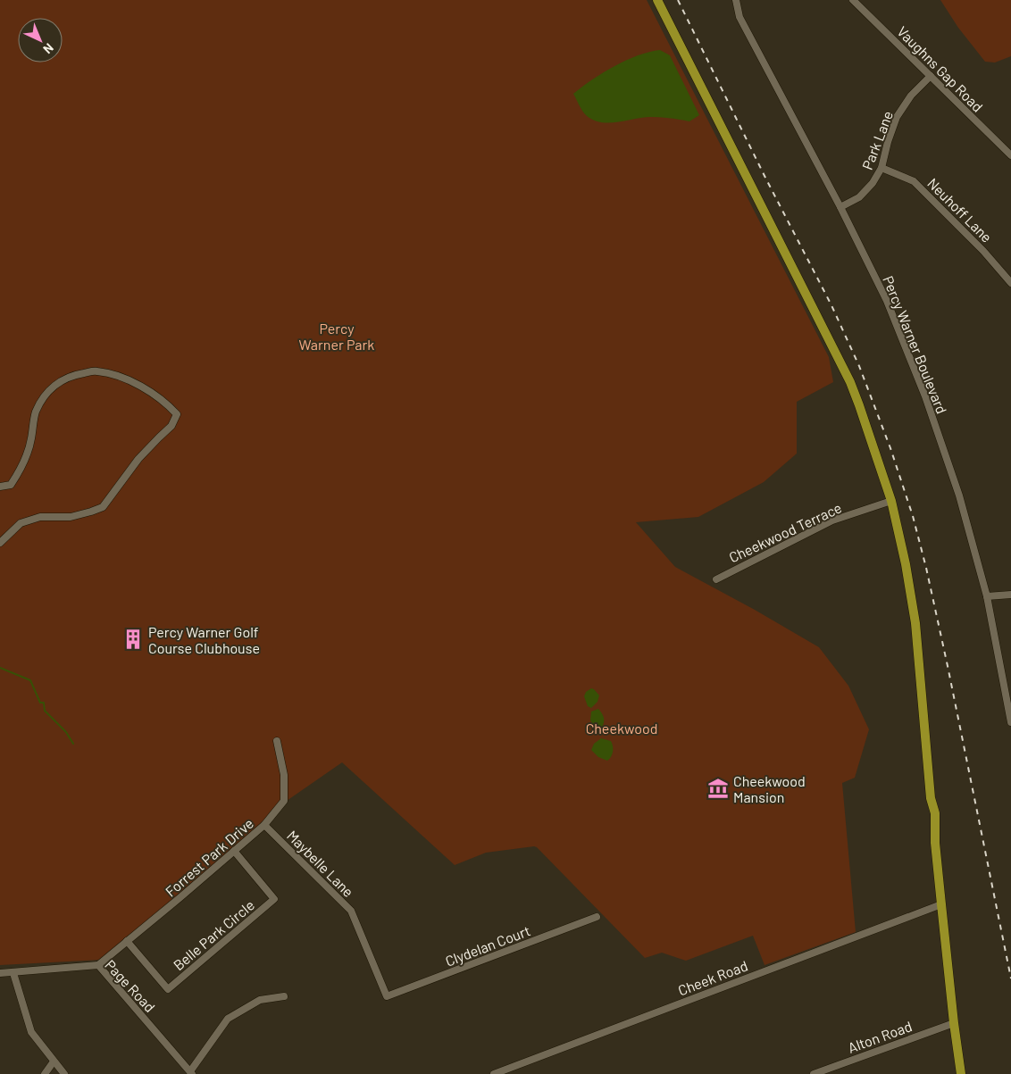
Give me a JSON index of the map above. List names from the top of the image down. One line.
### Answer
{"streets":{"street":["Vaughns Gap Road","Park Lane","Neuhoff Lane","Percy Warner Boulevard","Cheekwood Terrace","Forrest Park Drive","Maybelle Lane","Belle Park Circle","Clydelan Court","Cheek Road","Page Road","Alton Road"]},"crossings":[["Vaughns Gap Road","Park Lane"],["Park Lane","Neuhoff Lane"],["Park Lane","Percy Warner Boulevard"],["Forrest Park Drive","Maybelle Lane"],["Forrest Park Drive","Belle Park Circle"],["Forrest Park Drive","Page Road"],["Maybelle Lane","Clydelan Court"]],"parks":["Percy Warner Park","Cheekwood"],"places":{"building":["Percy Warner Golf Course Clubhouse"],"museum":["Cheekwood Mansion"]},"north":"bottom right"}
